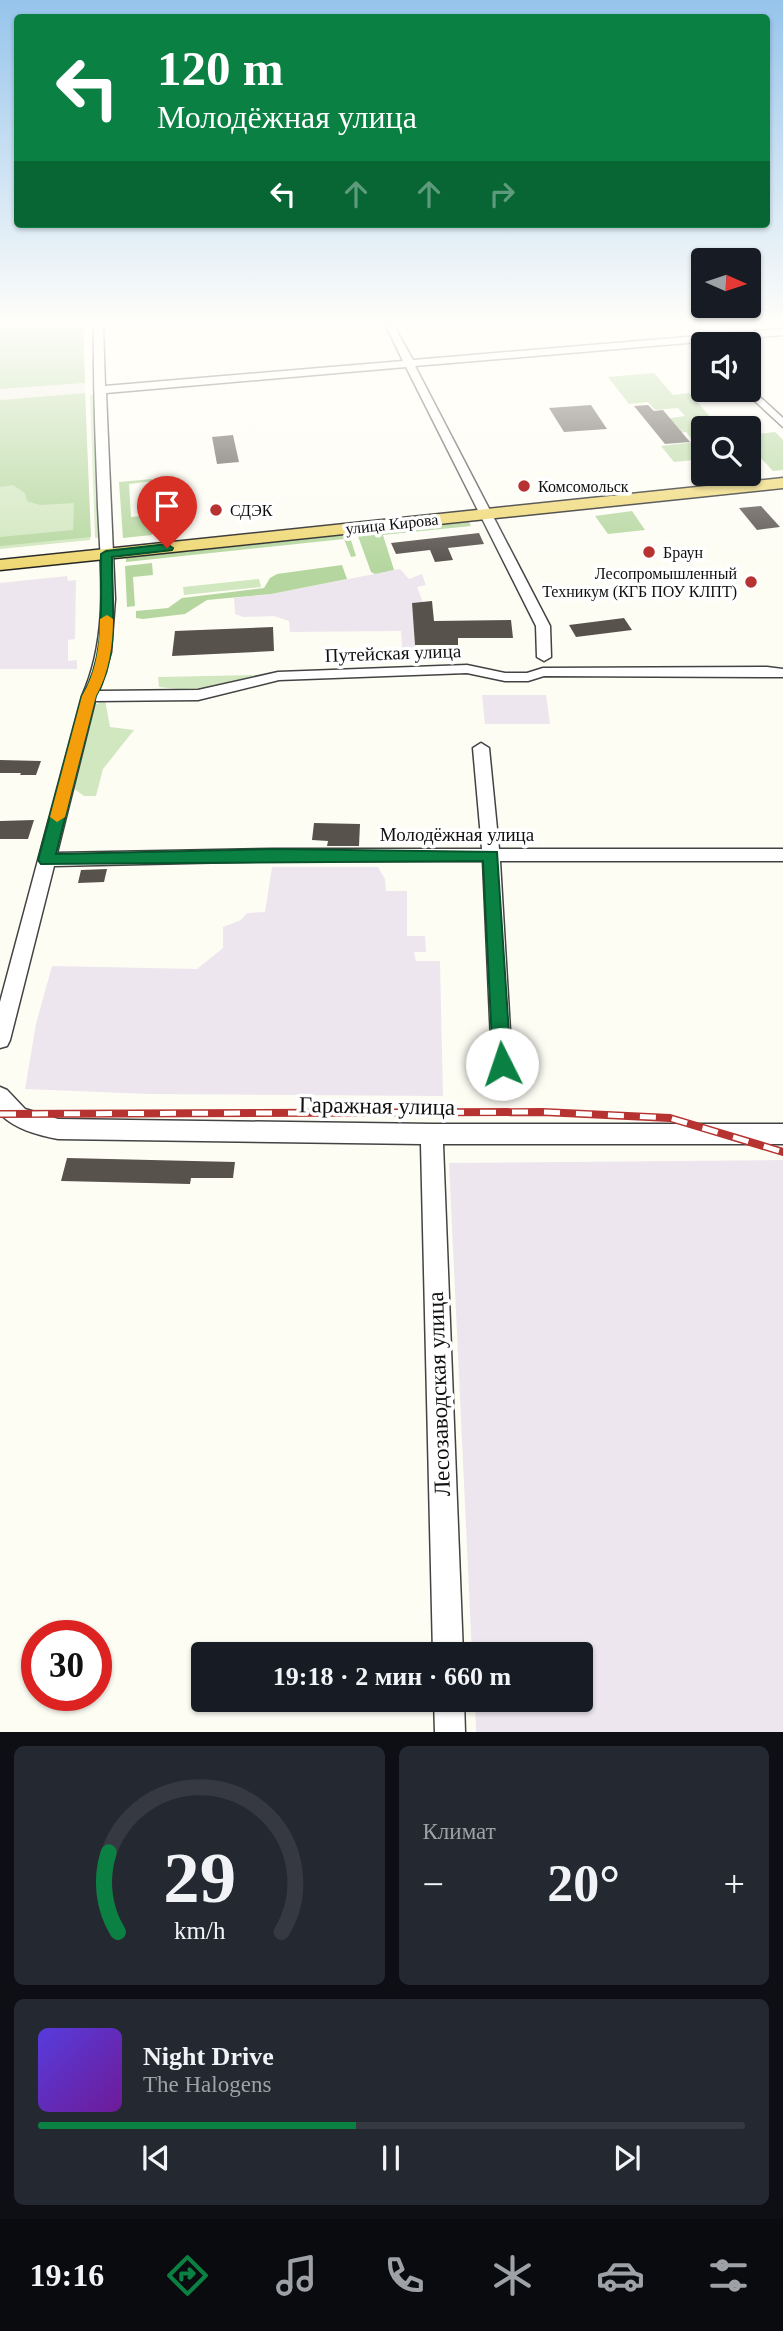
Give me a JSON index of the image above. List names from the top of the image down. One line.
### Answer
{"streets":{"main road":["улица Кирова"],"street":["Путейская улица","Молодёжная улица","Гаражная улица","Лесозаводская улица"]},"crossings":[["Гаражная улица","Лесозаводская улица"]],"places":["Комсомольск","СДЭК","Браун","Лесопромышленный Техникум (КГБ ПОУ КЛПТ)"],"north":"right","page":{"turn":["120 m","Молодёжная улица"],"limit":"30","trip":"19:18 · 2 мин · 660 m","tile":"Климат","heat":["−","20°","+"],"song":["Night Drive","The Halogens"],"tabs":"19:16","gauge":["29","km/h"]}}
